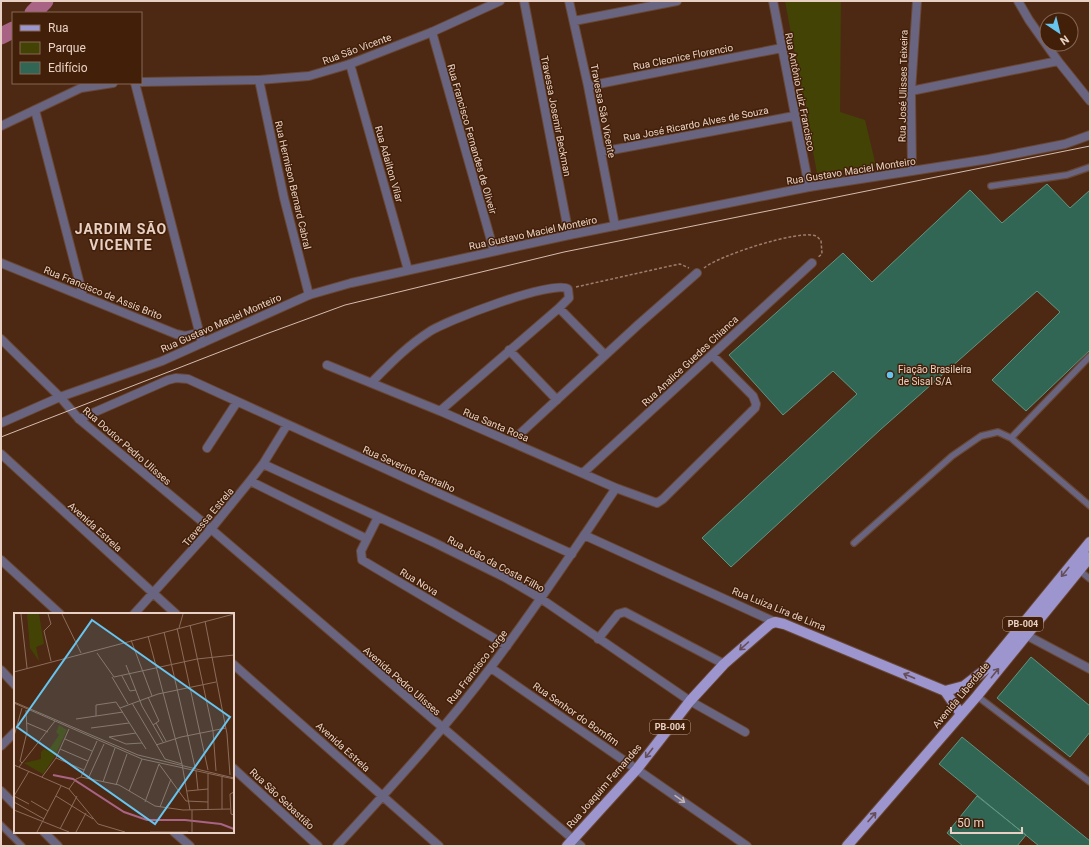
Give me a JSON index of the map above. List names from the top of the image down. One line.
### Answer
{"streets":{"main road":["Rua Luiza Lira de Lima","PB-004","Avenida Liberdade","Rua Joaquim Fernandes"],"street":["Rua São Vicente","Rua Cleonice Florencio","Rua José Ulisses Teixeira","Rua Antônio Luiz Francisco","Travessa São Vicente","Travessa Josemir Beckman","Rua José Ricardo Alves de Souza","Rua Francisco Fernandes de Oliveir","Rua Adailton Vilar","Rua Gustavo Maciel Monteiro","Rua Hermison Bernard Cabral","Rua Francisco de Assis Brito","Rua Analice Guedes Chianca","Rua Santa Rosa","Rua Doutor Pedro Ulisses","Rua Severino Ramalho","Travessa Estrela","Avenida Estrela","Rua João da Costa Filho","Rua Nova","Rua Francisco Jorge","Avenida Pedro Ulisses","Rua Senhor do Bomfim","Rua São Sebastião"]},"crossings":[["Rua São Vicente","Rua Francisco Fernandes de Oliveir"],["Rua São Vicente","Rua Adailton Vilar"],["Rua São Vicente","Rua Hermison Bernard Cabral"],["Rua Cleonice Florencio","Rua Antônio Luiz Francisco"],["Rua Cleonice Florencio","Travessa São Vicente"],["Rua José Ulisses Teixeira","Rua Gustavo Maciel Monteiro"],["Rua Antônio Luiz Francisco","Rua José Ricardo Alves de Souza"],["Rua Antônio Luiz Francisco","Rua Gustavo Maciel Monteiro"],["Travessa São Vicente","Rua José Ricardo Alves de Souza"],["Travessa São Vicente","Rua Gustavo Maciel Monteiro"],["Travessa Josemir Beckman","Rua Gustavo Maciel Monteiro"],["Rua Francisco Fernandes de Oliveir","Rua Gustavo Maciel Monteiro"],["Rua Adailton Vilar","Rua Gustavo Maciel Monteiro"],["Rua Gustavo Maciel Monteiro","Rua Hermison Bernard Cabral"],["Rua Gustavo Maciel Monteiro","Rua Doutor Pedro Ulisses"],["Rua Analice Guedes Chianca","Rua Santa Rosa"],["Rua Santa Rosa","Rua Francisco Jorge"],["Rua Doutor Pedro Ulisses","Rua Severino Ramalho"],["Rua Doutor Pedro Ulisses","Travessa Estrela"],["Rua Doutor Pedro Ulisses","Avenida Pedro Ulisses"],["Rua Severino Ramalho","Travessa Estrela"],["Rua Severino Ramalho","Rua Francisco Jorge"],["Travessa Estrela","Avenida Estrela"],["Travessa Estrela","Rua João da Costa Filho"],["Travessa Estrela","Avenida Pedro Ulisses"],["Avenida Estrela","Rua Francisco Jorge"],["Rua João da Costa Filho","Rua Nova"],["Rua João da Costa Filho","Rua Francisco Jorge"],["Rua João da Costa Filho","Rua Joaquim Fernandes"],["Rua Nova","Rua Francisco Jorge"],["Rua Luiza Lira de Lima","Rua Francisco Jorge"],["Rua Luiza Lira de Lima","Avenida Liberdade"],["Rua Luiza Lira de Lima","Rua Joaquim Fernandes"],["Rua Francisco Jorge","Avenida Pedro Ulisses"],["Rua Francisco Jorge","Rua Senhor do Bomfim"],["Avenida Pedro Ulisses","Rua Joaquim Fernandes"],["Rua Senhor do Bomfim","Rua Joaquim Fernandes"]],"one_way":["Rua Luiza Lira de Lima","Rua Senhor do Bomfim","Rua Joaquim Fernandes"],"districts":["JARDIM SÃO VICENTE"],"places":["Fiação Brasileira de Sisal S/A"],"legend":["Rua","Parque","Edifício"],"scale_bar":"50 m","north":"bottom right"}
